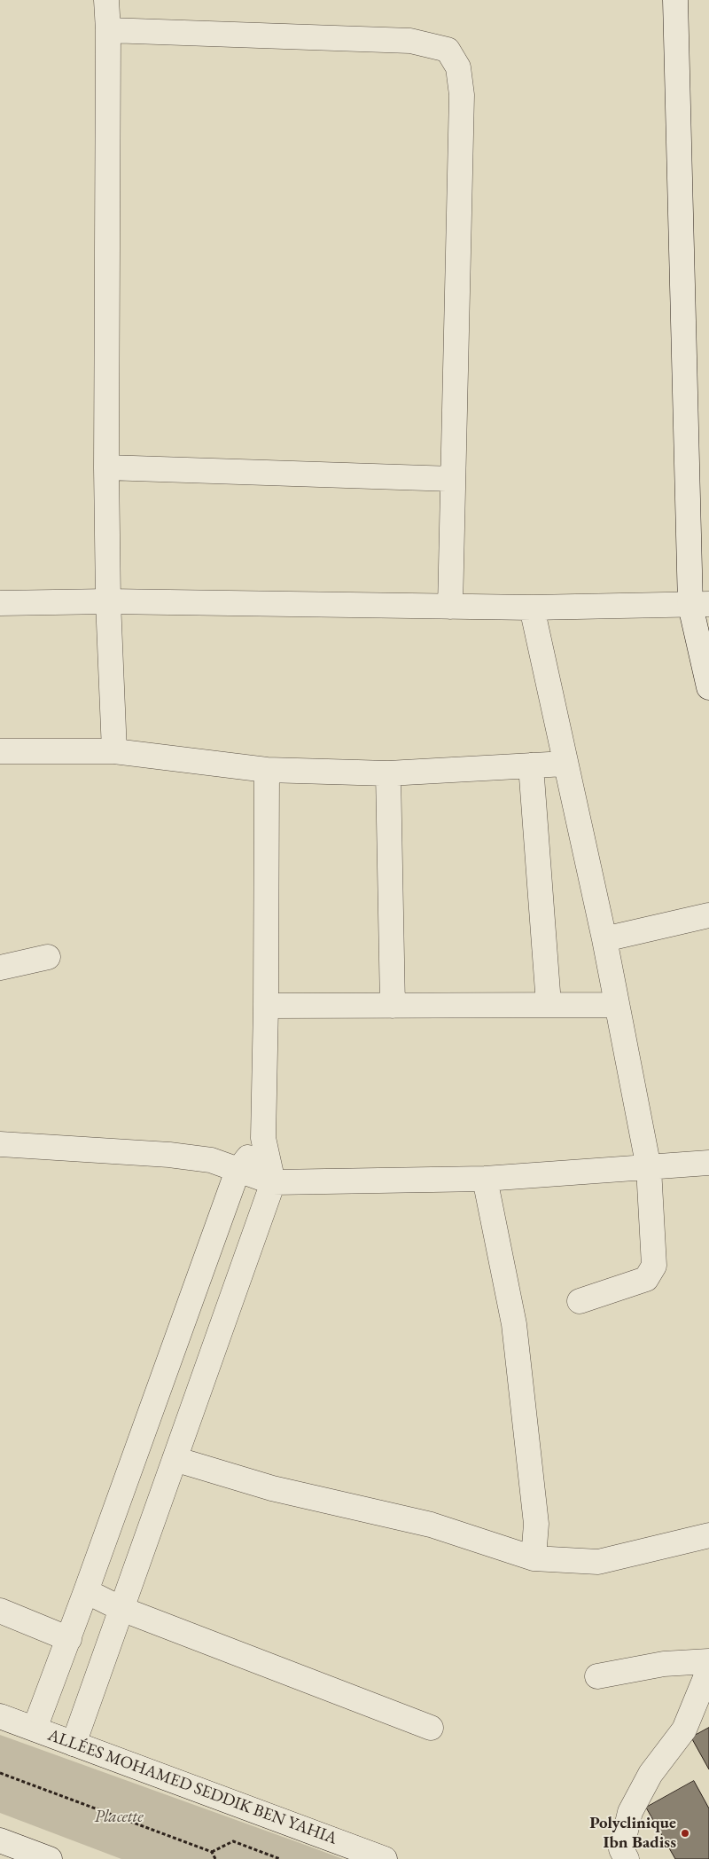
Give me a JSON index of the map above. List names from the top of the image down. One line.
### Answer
{"streets":{"street":["ALLÉES MOHAMED SEDDIK BEN YAHIA"]},"parks":["Placette"],"places":["Polyclinique Ibn Badiss"]}
